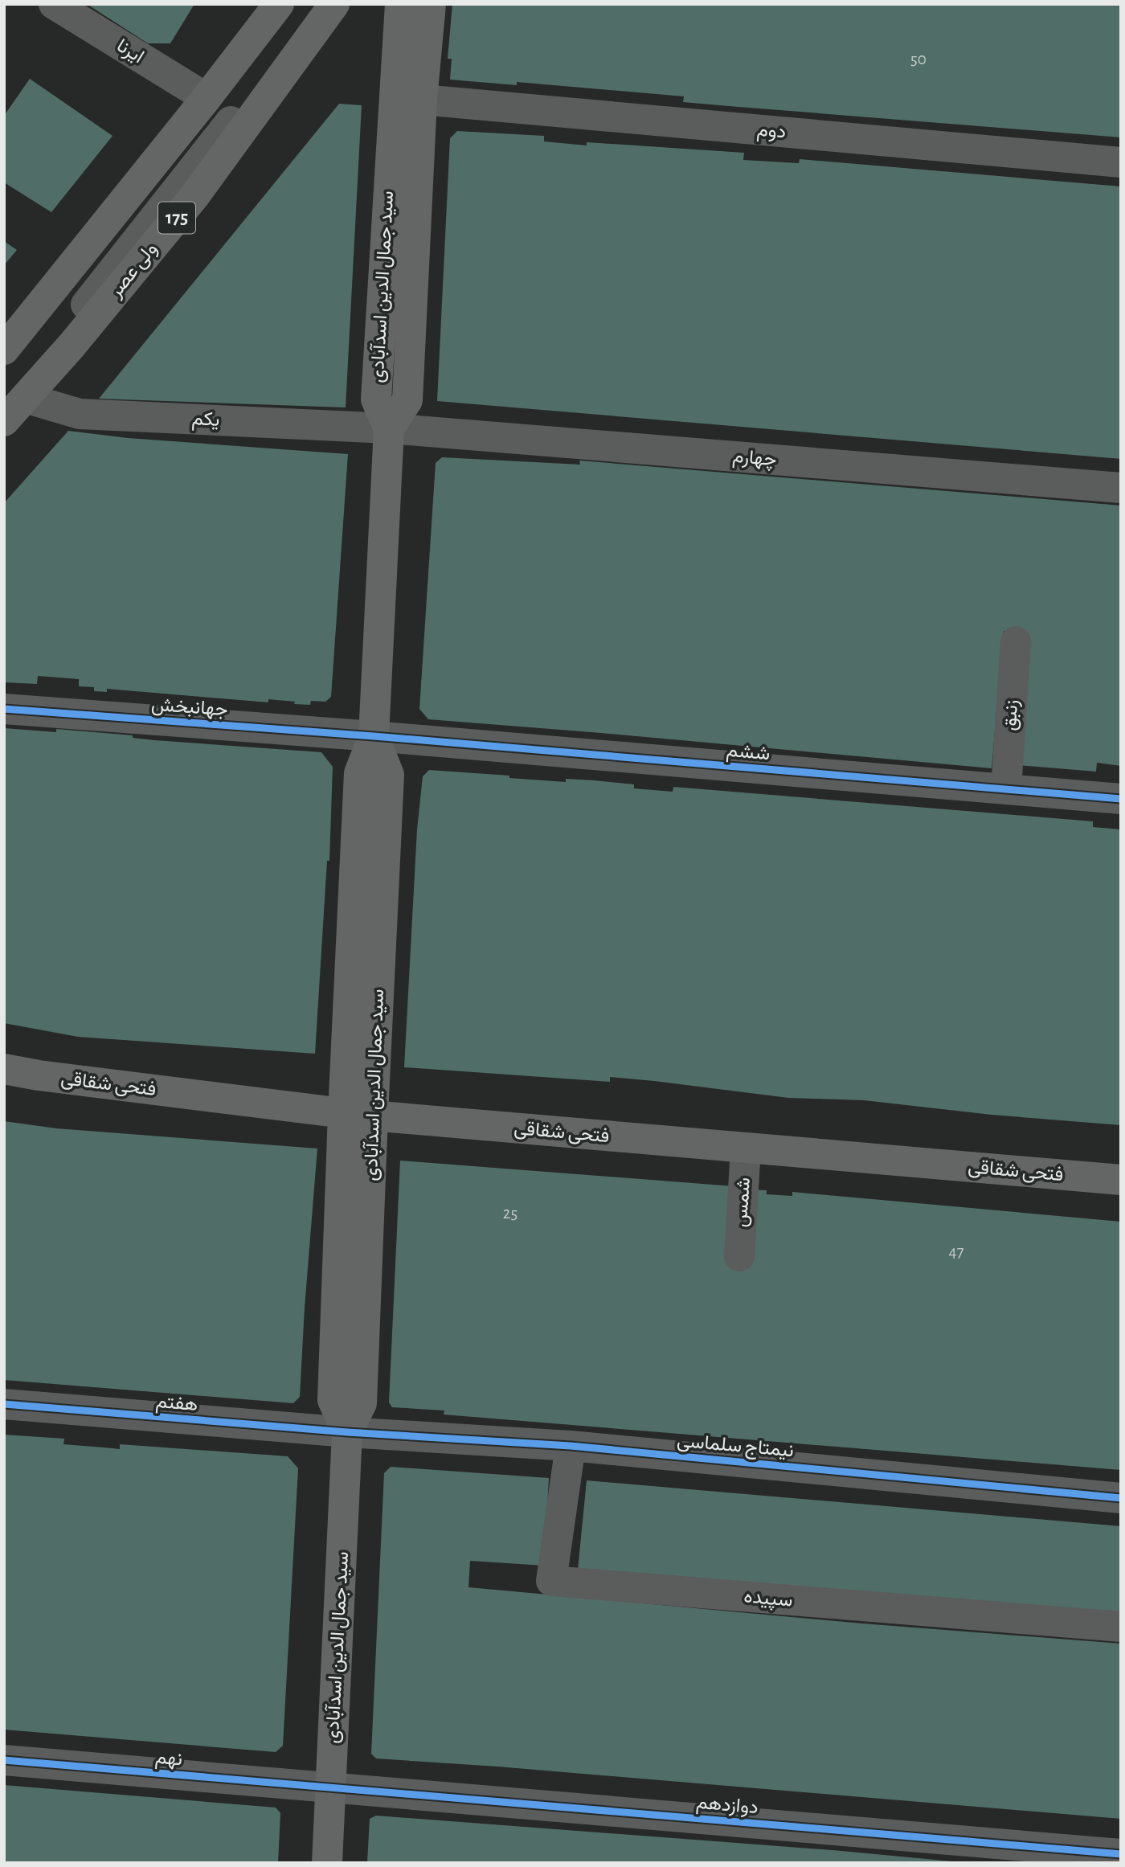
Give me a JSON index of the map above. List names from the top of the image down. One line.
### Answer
{"streets":{"main road":["175","ولی عصر","سید جمال الدین اسدآبادی","فتحی شقاقی"],"street":["ايرنا","دوم","یکم","چهارم","جهانبخش","زنبق","ششم","شمس","هفتم","نیمتاج سلماسی","سپیده","نهم","دوازدهم"]},"crossings":[["ايرنا","175"],["ولی عصر","یکم"],["سید جمال الدین اسدآبادی","یکم"],["سید جمال الدین اسدآبادی","چهارم"],["سید جمال الدین اسدآبادی","جهانبخش"],["سید جمال الدین اسدآبادی","ششم"],["سید جمال الدین اسدآبادی","فتحی شقاقی"],["سید جمال الدین اسدآبادی","هفتم"],["سید جمال الدین اسدآبادی","نیمتاج سلماسی"],["سید جمال الدین اسدآبادی","نهم"],["سید جمال الدین اسدآبادی","دوازدهم"],["یکم","چهارم"],["جهانبخش","ششم"],["زنبق","ششم"],["فتحی شقاقی","شمس"],["هفتم","نیمتاج سلماسی"],["نیمتاج سلماسی","سپیده"],["نهم","دوازدهم"]],"house_numbers":["50","25","47"]}
